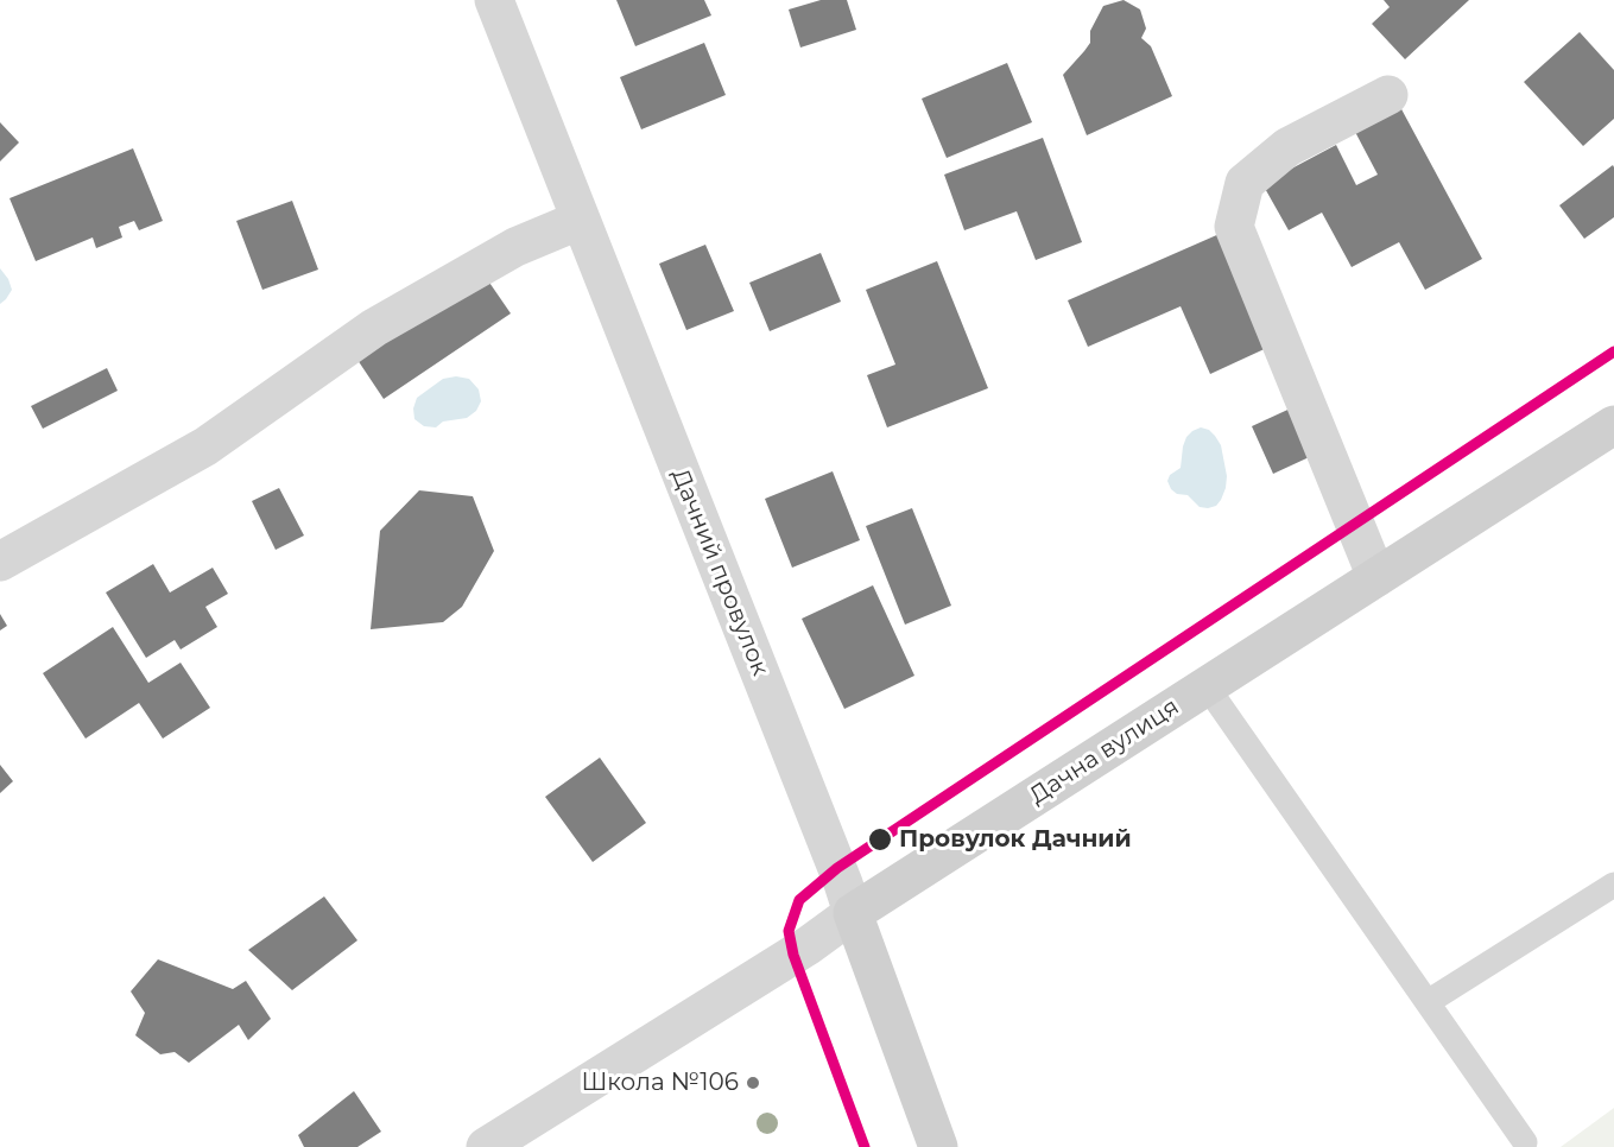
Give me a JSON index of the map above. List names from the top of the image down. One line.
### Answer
{"streets":{"main road":["Дачний провулок","Дачна вулиця"]},"crossings":[["Дачний провулок","Дачна вулиця"]],"places":["Провулок Дачний","Школа №106"]}
